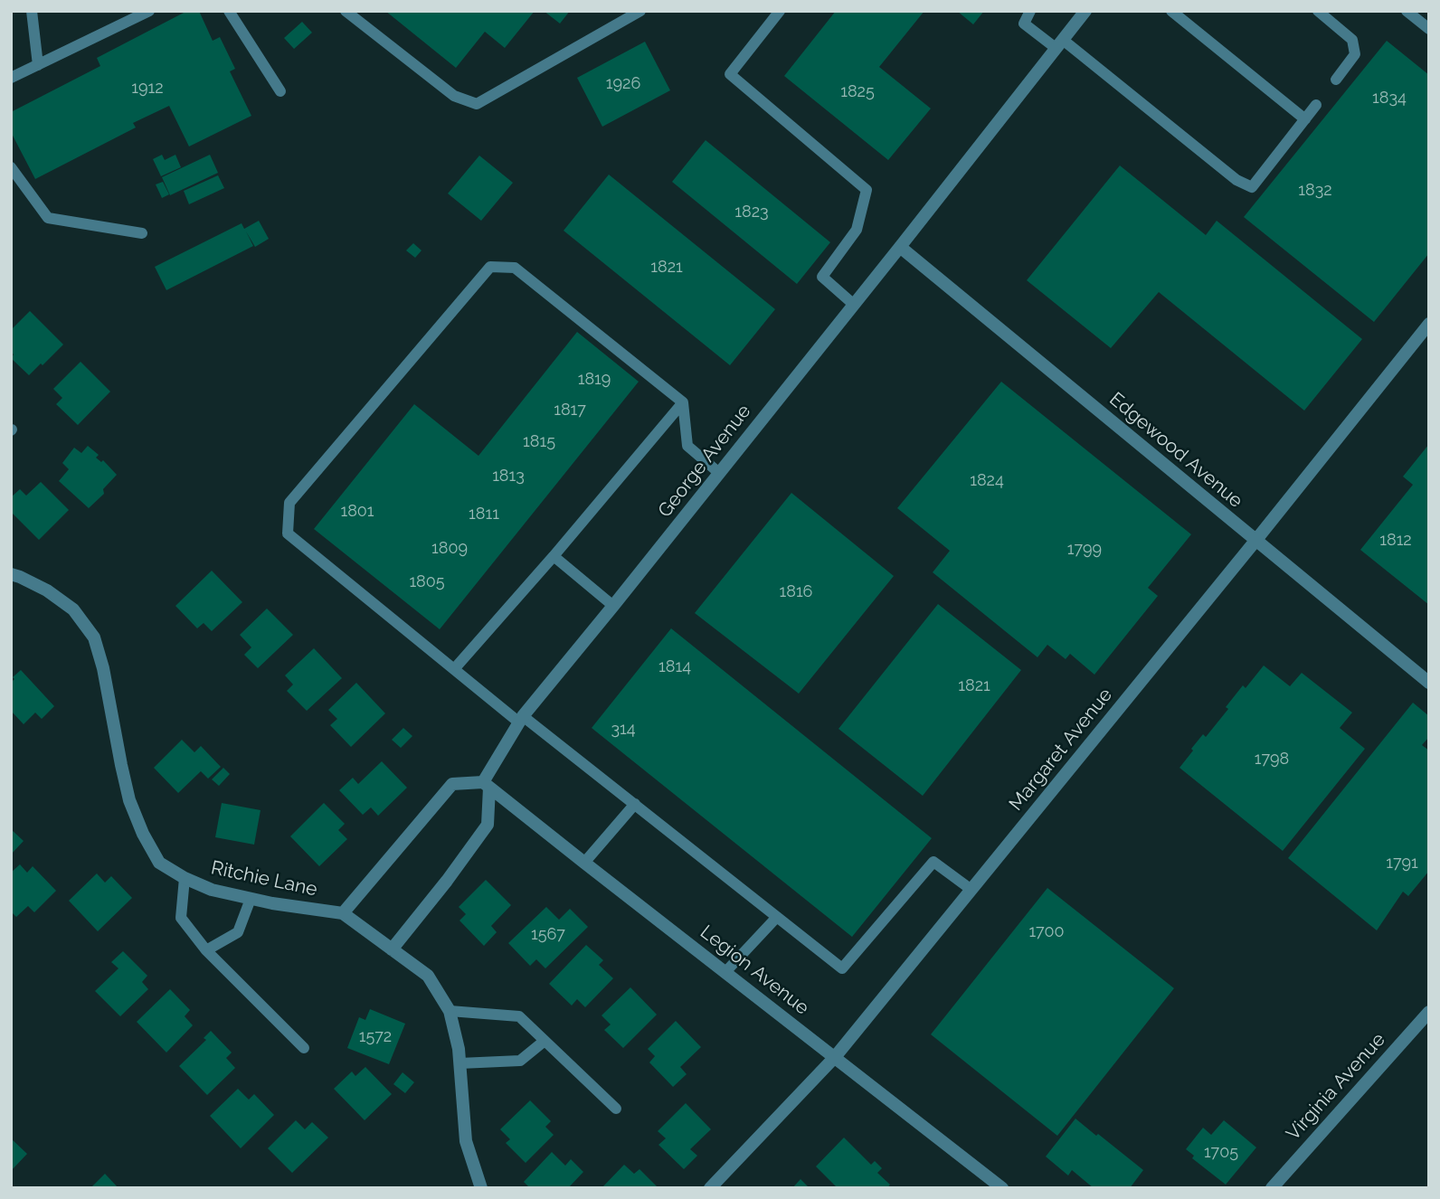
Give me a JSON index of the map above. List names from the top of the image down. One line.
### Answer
{"streets":{"street":["Edgewood Avenue","George Avenue","Margaret Avenue","Ritchie Lane","Legion Avenue","Virginia Avenue"]},"crossings":[["Edgewood Avenue","George Avenue"],["Edgewood Avenue","Margaret Avenue"],["George Avenue","Legion Avenue"],["Margaret Avenue","Legion Avenue"]],"house_numbers":["1926","1912","1825","1834","1832","1823","1821","1819","1817","1815","1813","1824","1801","1811","1812","1809","1799","1805","1816","1814","1821","314","1798","1791","1700","1567","1572","1705"]}
